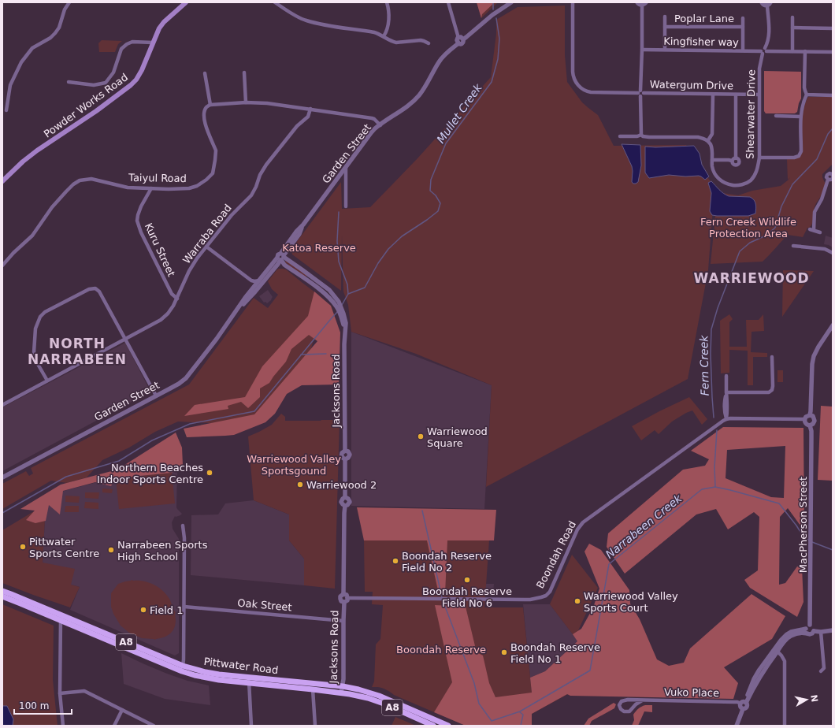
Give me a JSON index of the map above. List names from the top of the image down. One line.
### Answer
{"streets":{"highway":["A8","Pittwater Road"],"main road":["Powder Works Road"],"street":["Poplar Lane","Kingfisher way","Watergum Drive","Shearwater Drive","Garden Street","Taiyul Road","Warraba Road","Kuru Street","Jacksons Road","MacPherson Street","Boondah Road","Oak Street","Vuko Place"]},"crossings":[["Poplar Lane","Kingfisher way"],["Kingfisher way","Shearwater Drive"],["Watergum Drive","Shearwater Drive"],["Garden Street","Jacksons Road"],["Taiyul Road","Kuru Street"],["Warraba Road","Kuru Street"],["Jacksons Road","Boondah Road"],["Jacksons Road","Oak Street"],["Jacksons Road","Pittwater Road"]],"districts":["WARRIEWOOD","NORTH NARRABEEN"],"water":["Mullet Creek","Fern Creek","Narrabeen Creek"],"parks":["Fern Creek Wildlife Protection Area","Katoa Reserve","Warriewood Valley Sportsgound","Boondah Reserve"],"places":["Warriewood Square","Northern Beaches Indoor Sports Centre","Warriewood 2","Pittwater Sports Centre","Narrabeen Sports High School","Boondah Reserve Field No 2","Boondah Reserve Field No 6","Warriewood Valley Sports Court","Field 1","Boondah Reserve Field No 1"],"scale_bar":"100 m","north":"right"}
